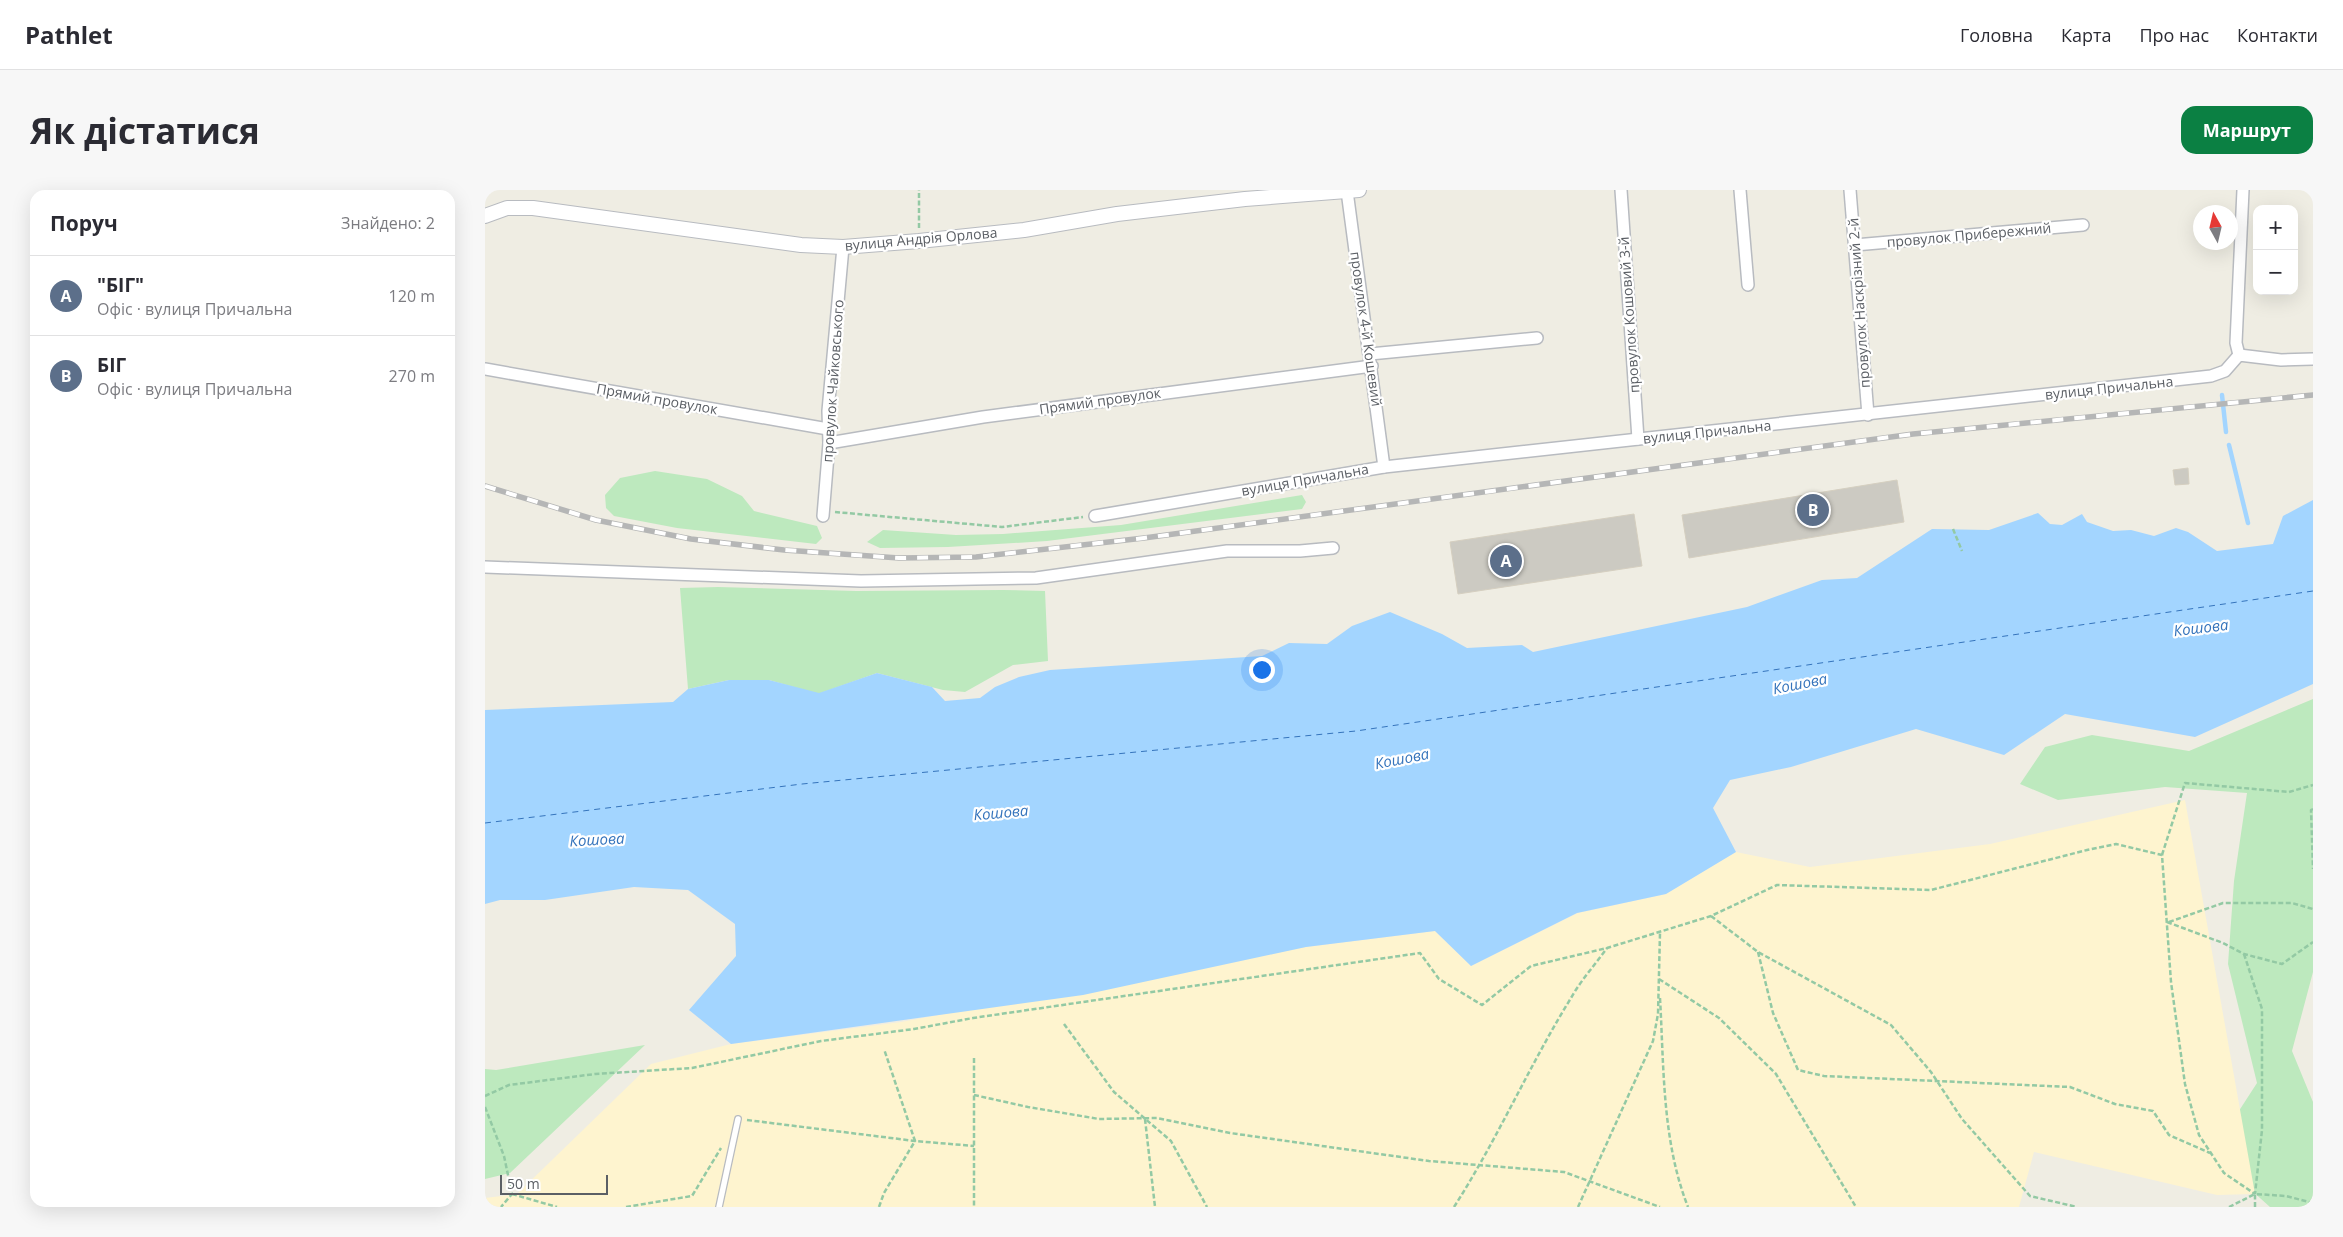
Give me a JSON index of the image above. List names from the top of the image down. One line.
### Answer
{"streets":{"street":["провулок Прибережний","вулиця Андрія Орлова","провулок Наскрізний 2-й","провулок Кошовий 3-й","провулок 4-й Кошевий","провулок Чайковського","вулиця Причальна","Прямий провулок"]},"crossings":[["провулок Прибережний","провулок Наскрізний 2-й"],["вулиця Андрія Орлова","провулок 4-й Кошевий"],["вулиця Андрія Орлова","провулок Чайковського"],["провулок Наскрізний 2-й","вулиця Причальна"],["провулок Кошовий 3-й","вулиця Причальна"],["провулок 4-й Кошевий","вулиця Причальна"],["провулок 4-й Кошевий","Прямий провулок"],["провулок Чайковського","Прямий провулок"]],"water":["Кошова"],"scale_bar":"50 m","north":"top","page":{"header":"Pathlet","nav":["Головна","Карта","Про нас","Контакти"],"buttons":"Маршрут","title":"Як дістатися","heading":["Поруч","Знайдено: 2"],"map_buttons":["+","−"],"list":[{"mark":"A","name":"\"БІГ\"","note":"Офіс · вулиця Причальна","value":"120 m"},{"mark":"B","name":"БІГ","note":"Офіс · вулиця Причальна","value":"270 m"}],"pins":["B","A"],"scale":"50 m"}}
